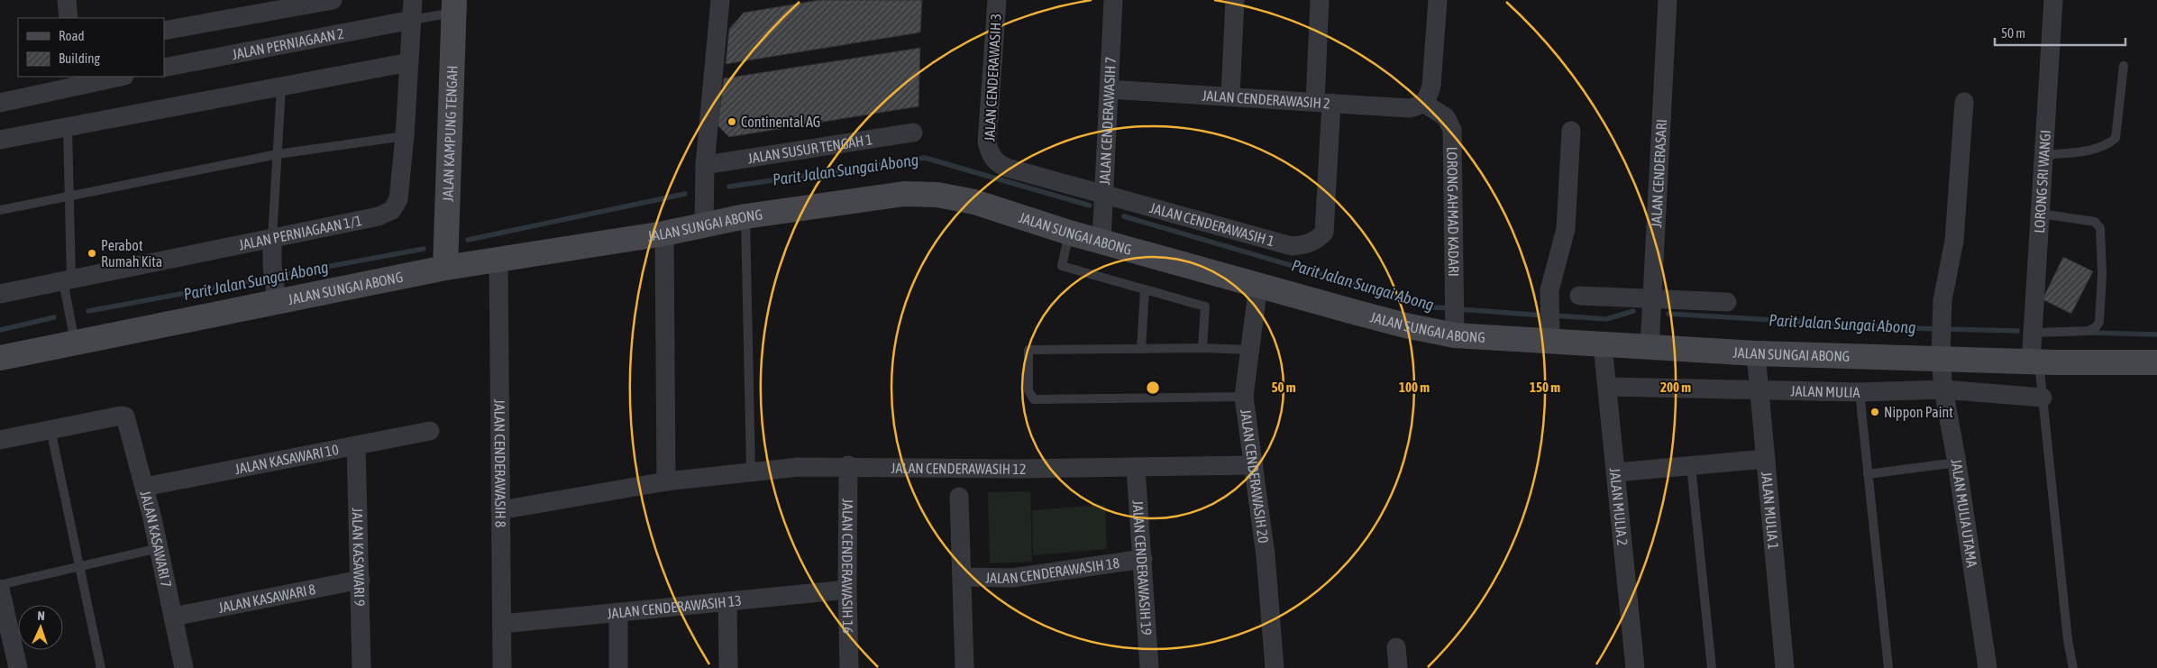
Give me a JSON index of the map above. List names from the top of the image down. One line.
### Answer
{"streets":{"street":["JALAN PERNIAGAAN 2","JALAN CENDERAWASIH 3","JALAN CENDERAWASIH 2","JALAN CENDERAWASIH 7","JALAN KAMPUNG TENGAH","JALAN SUSUR TENGAH 1","JALAN CENDERASARI","LORONG SRI WANGI","LORONG AHMAD KADARI","JALAN CENDERAWASIH 1","JALAN SUNGAI ABONG","JALAN PERNIAGAAN 1/1","JALAN MULIA","JALAN KASAWARI 10","JALAN CENDERAWASIH 8","JALAN CENDERAWASIH 12","JALAN CENDERAWASIH 20","JALAN MULIA 2","JALAN MULIA 1","JALAN MULIA UTAMA","JALAN KASAWARI 7","JALAN KASAWARI 9","JALAN CENDERAWASIH 16","JALAN CENDERAWASIH 19","JALAN CENDERAWASIH 18","JALAN KASAWARI 8","JALAN CENDERAWASIH 13"]},"crossings":[["JALAN PERNIAGAAN 2","JALAN PERNIAGAAN 1/1"],["JALAN CENDERAWASIH 3","JALAN CENDERAWASIH 7"],["JALAN CENDERAWASIH 3","JALAN CENDERAWASIH 1"],["JALAN CENDERAWASIH 2","JALAN CENDERAWASIH 7"],["JALAN CENDERAWASIH 2","LORONG AHMAD KADARI"],["JALAN CENDERAWASIH 2","JALAN CENDERAWASIH 1"],["JALAN CENDERAWASIH 7","JALAN CENDERAWASIH 1"],["JALAN CENDERAWASIH 7","JALAN SUNGAI ABONG"],["JALAN KAMPUNG TENGAH","JALAN SUNGAI ABONG"],["JALAN CENDERASARI","JALAN SUNGAI ABONG"],["LORONG SRI WANGI","JALAN SUNGAI ABONG"],["LORONG AHMAD KADARI","JALAN SUNGAI ABONG"],["JALAN SUNGAI ABONG","JALAN CENDERAWASIH 8"],["JALAN SUNGAI ABONG","JALAN CENDERAWASIH 20"],["JALAN SUNGAI ABONG","JALAN MULIA 2"],["JALAN SUNGAI ABONG","JALAN MULIA 1"],["JALAN SUNGAI ABONG","JALAN MULIA UTAMA"],["JALAN MULIA","JALAN MULIA 2"],["JALAN MULIA","JALAN MULIA 1"],["JALAN MULIA","JALAN MULIA UTAMA"],["JALAN KASAWARI 10","JALAN KASAWARI 7"],["JALAN KASAWARI 10","JALAN KASAWARI 9"],["JALAN CENDERAWASIH 8","JALAN CENDERAWASIH 12"],["JALAN CENDERAWASIH 8","JALAN CENDERAWASIH 13"],["JALAN CENDERAWASIH 12","JALAN CENDERAWASIH 20"],["JALAN CENDERAWASIH 12","JALAN CENDERAWASIH 16"],["JALAN CENDERAWASIH 12","JALAN CENDERAWASIH 19"],["JALAN KASAWARI 7","JALAN KASAWARI 8"],["JALAN KASAWARI 9","JALAN KASAWARI 8"],["JALAN CENDERAWASIH 16","JALAN CENDERAWASIH 13"],["JALAN CENDERAWASIH 19","JALAN CENDERAWASIH 18"]],"water":["Parit Jalan Sungai Abong"],"places":["Continental AG","Perabot Rumah Kita","Nippon Paint"],"legend":["Road","Building"],"scale_bar":"50 m","north":"top","rings":["50 m","100 m","150 m","200 m"]}
